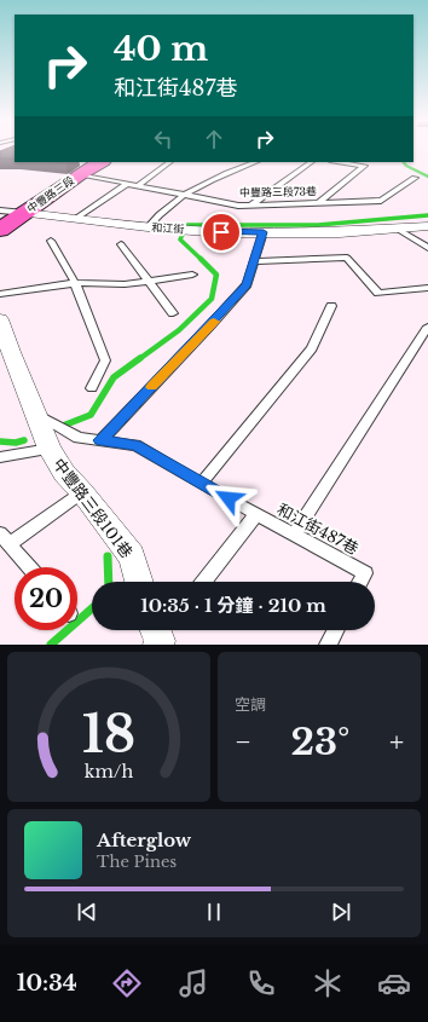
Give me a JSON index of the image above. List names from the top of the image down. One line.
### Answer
{"streets":{"main road":["中豐路三段"],"street":["和江街","中豐路三段101巷"],"lane":["中豐路三段73巷","和江街487巷"]},"crossings":[["中豐路三段73巷","中豐路三段"],["中豐路三段","和江街"],["中豐路三段101巷","和江街487巷"]],"page":{"turn":["40 m","和江街487巷"],"limit":"20","trip":"10:35 · 1 分鐘 · 210 m","tile":"空調","heat":["−","23°","+"],"song":["Afterglow","The Pines"],"tabs":"10:34","gauge":["18","km/h"]}}
